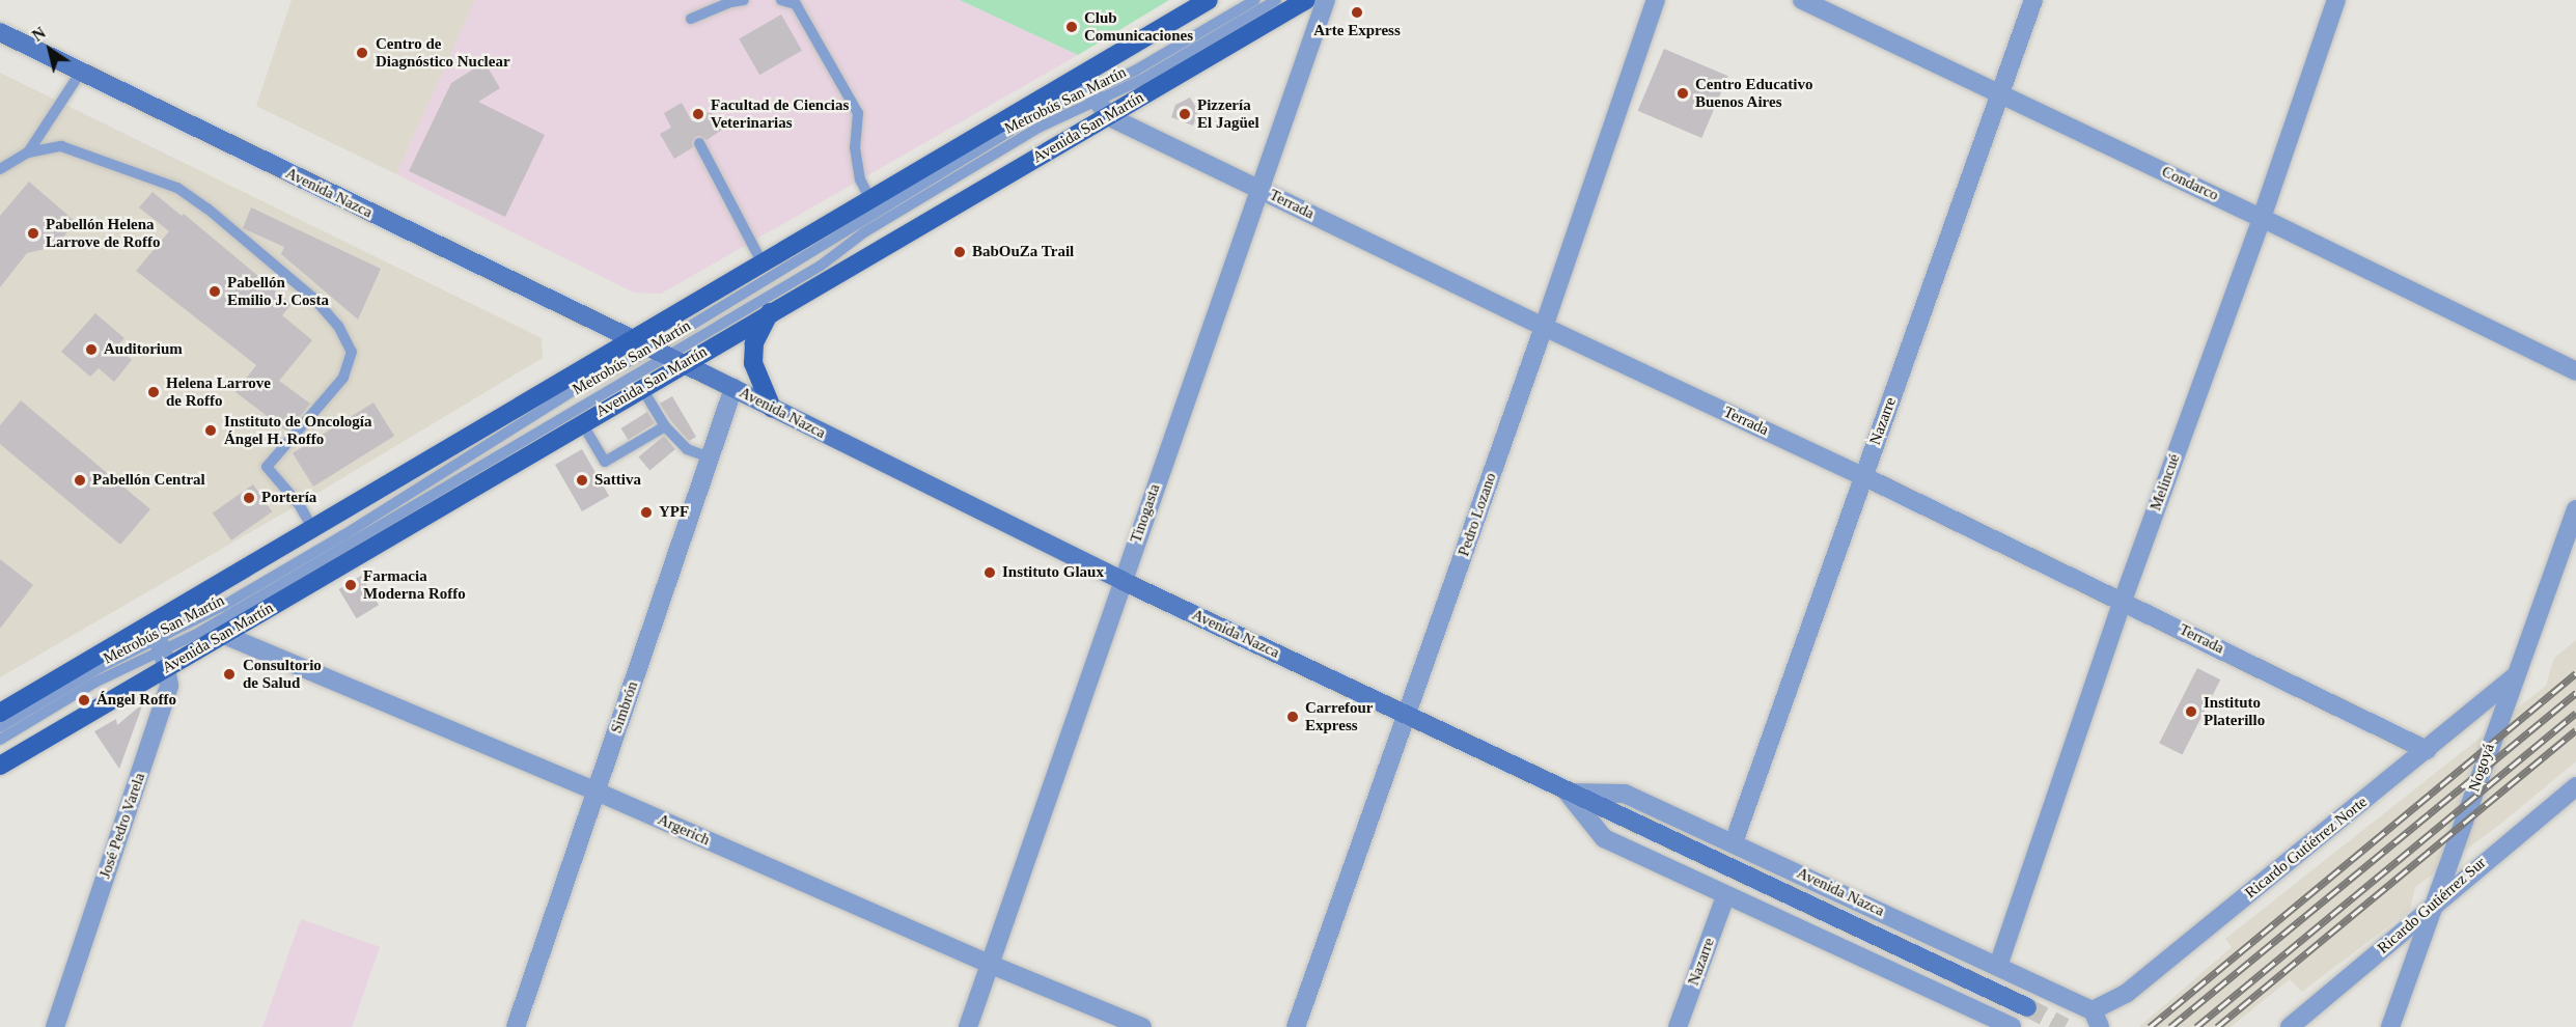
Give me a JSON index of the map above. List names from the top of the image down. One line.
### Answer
{"streets":{"main road":["Avenida San Martín","Avenida Nazca"],"street":["Condarco","Terrada","Nazarre","Melincué","Tinogasta","Pedro Lozano","Simbrón","Nogoyá","José Pedro Varela","Argerich","Ricardo Gutiérrez Norte","Ricardo Gutiérrez Sur"],"lane":["Metrobús San Martín"]},"crossings":[["Metrobús San Martín","Avenida San Martín"],["Metrobús San Martín","Avenida Nazca"],["Metrobús San Martín","Terrada"],["Metrobús San Martín","José Pedro Varela"],["Avenida San Martín","Avenida Nazca"],["Avenida San Martín","Terrada"],["Avenida San Martín","José Pedro Varela"],["Avenida San Martín","Argerich"],["Condarco","Nazarre"],["Condarco","Melincué"],["Avenida Nazca","Nazarre"],["Avenida Nazca","Melincué"],["Avenida Nazca","Tinogasta"],["Avenida Nazca","Pedro Lozano"],["Avenida Nazca","Simbrón"],["Avenida Nazca","Ricardo Gutiérrez Norte"],["Terrada","Nazarre"],["Terrada","Melincué"],["Terrada","Tinogasta"],["Terrada","Pedro Lozano"],["Terrada","Ricardo Gutiérrez Norte"],["Tinogasta","Argerich"],["Simbrón","Argerich"],["Nogoyá","Ricardo Gutiérrez Norte"],["Nogoyá","Ricardo Gutiérrez Sur"]],"places":["Arte Express","Club Comunicaciones","Centro de Diagnóstico Nuclear","Centro Educativo Buenos Aires","Facultad de Ciencias Veterinarias","Pizzería El Jagüel","Pabellón Helena Larrove de Roffo","BabOuZa Trail","Pabellón Emilio J. Costa","Auditorium","Helena Larrove de Roffo","Instituto de Oncología Ángel H. Roffo","Pabellón Central","Sattiva","Portería","YPF","Instituto Glaux","Farmacia Moderna Roffo","Consultorio de Salud","Ángel Roffo","Instituto Platerillo","Carrefour Express"],"north":"top left"}
